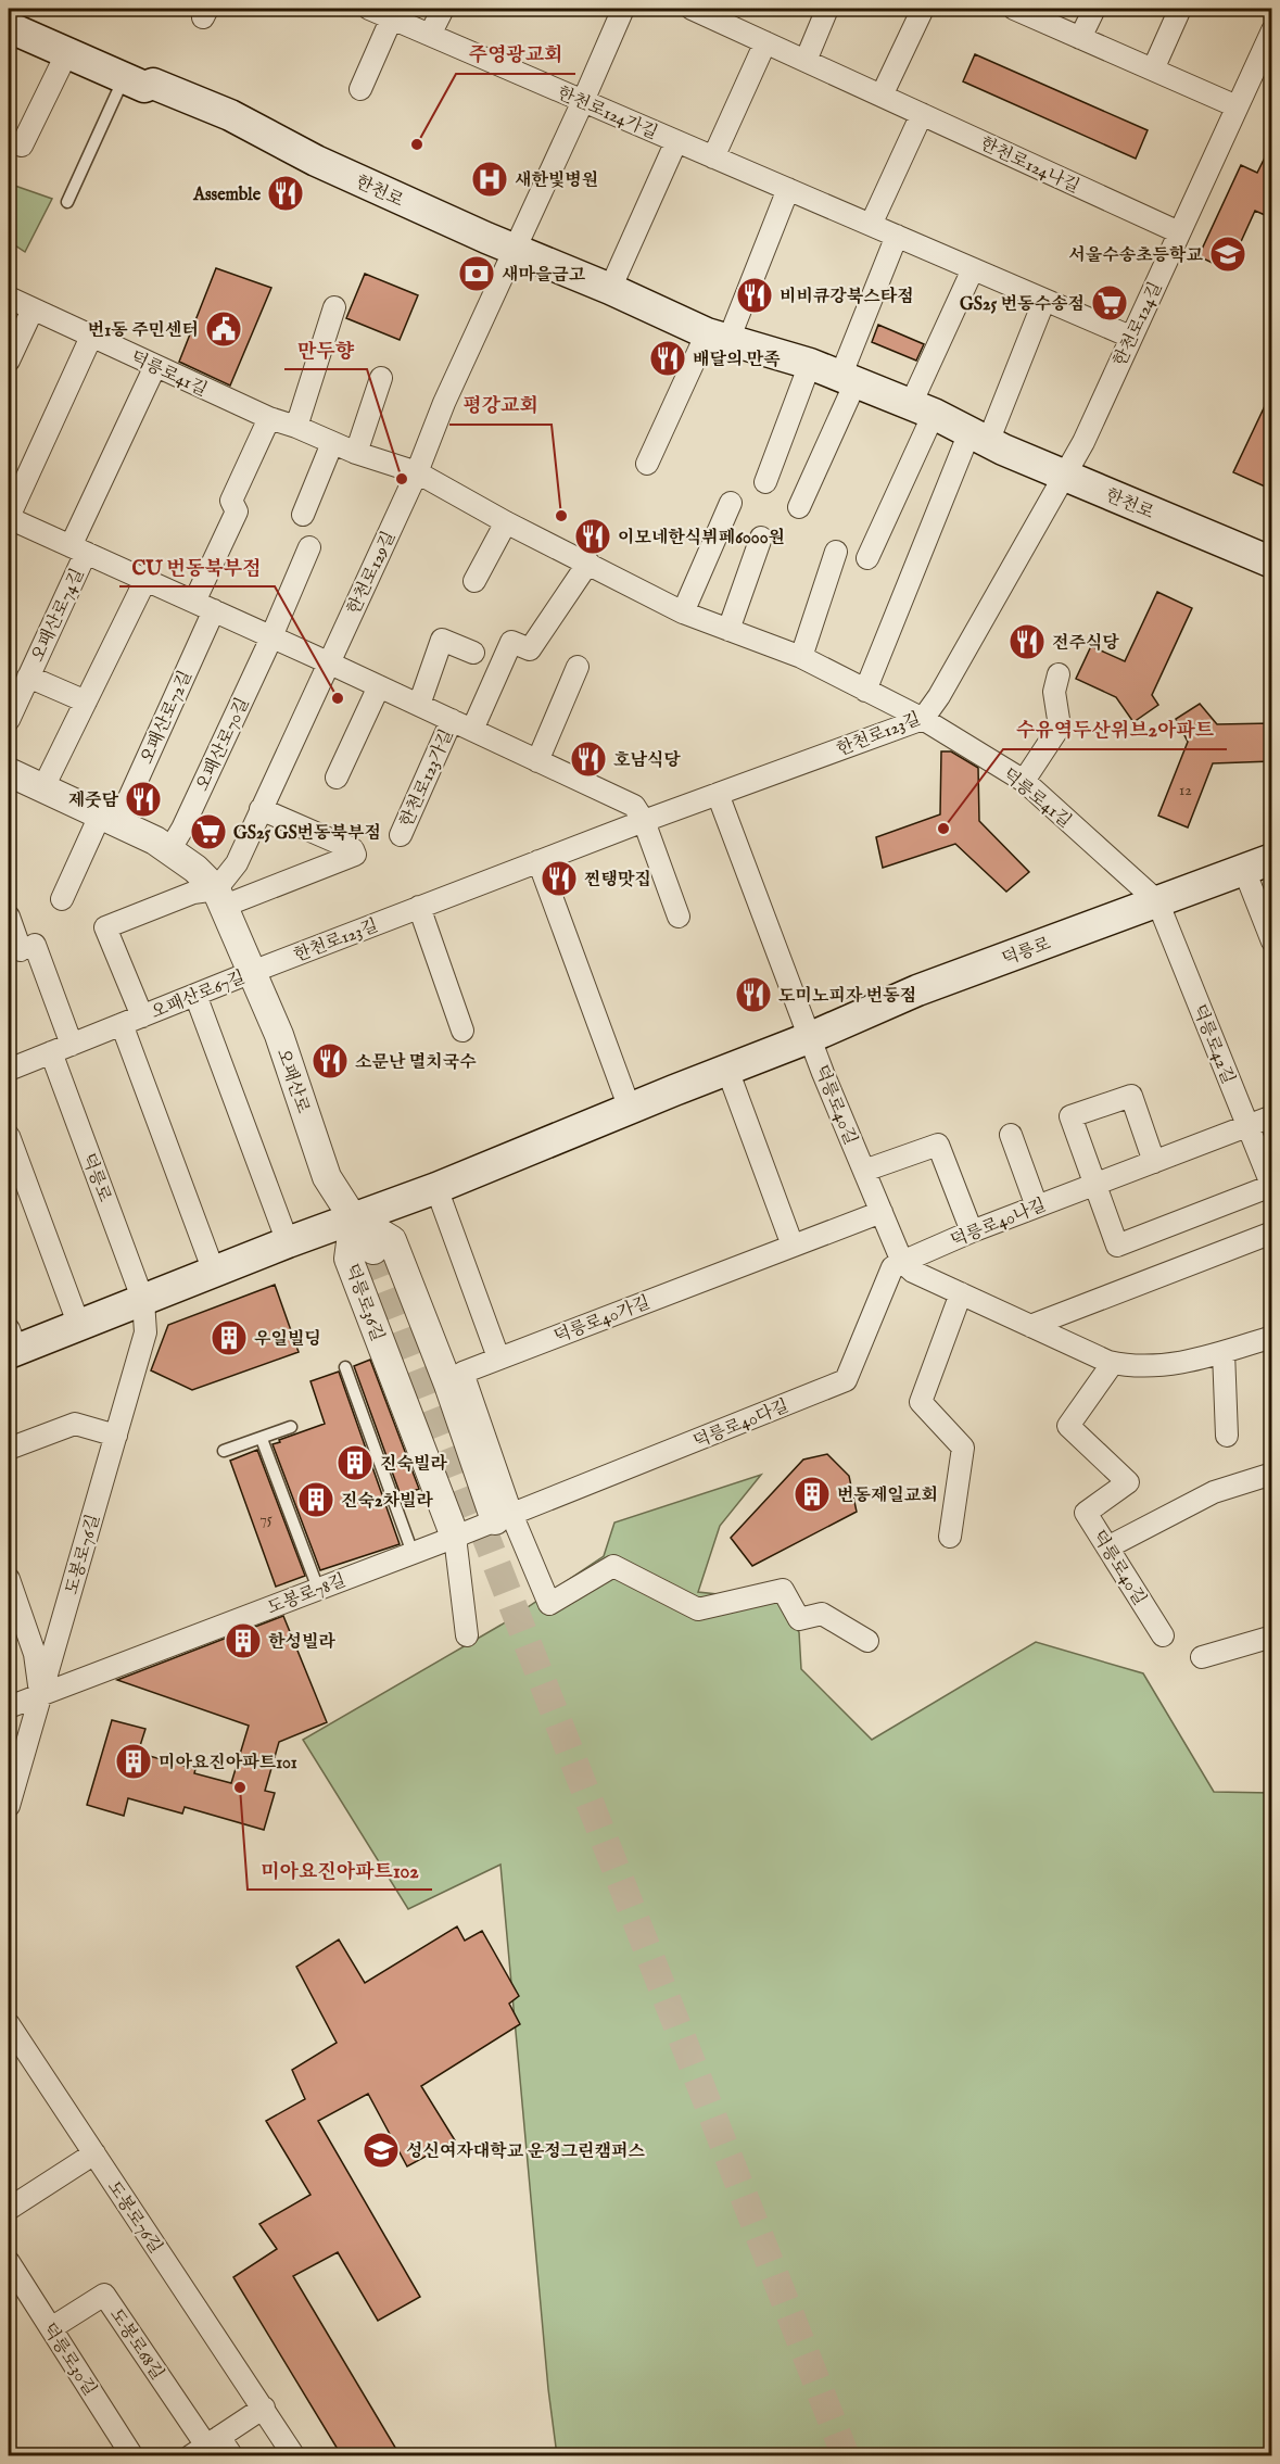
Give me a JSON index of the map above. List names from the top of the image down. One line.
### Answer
{"streets":{"main road":["한천로","덕릉로"],"street":["한천로124가길","한천로124나길","한천로124길","덕릉로41길","한천로129길","오패산로74길","오패산로72길","한천로123길","오패산로70길","한천로123가길","오패산로67길","덕릉로42길","오패산로","덕릉로40길","덕릉로40나길","덕릉로36길","덕릉로40가길","덕릉로40다길","도봉로76길","도봉로78길","도봉로68길","덕릉로30길"]},"crossings":[["한천로124가길","한천로124길"],["한천로124가길","한천로129길"],["한천로124나길","한천로124길"],["한천로","한천로124길"],["한천로","한천로129길"],["한천로","한천로123길"],["한천로124길","한천로123길"],["덕릉로41길","한천로129길"],["덕릉로41길","오패산로74길"],["덕릉로41길","한천로123길"],["덕릉로41길","덕릉로"],["덕릉로41길","덕릉로42길"],["한천로129길","한천로123가길"],["한천로129길","오패산로67길"],["한천로129길","오패산로"],["오패산로74길","한천로123가길"],["오패산로72길","한천로123가길"],["오패산로72길","오패산로"],["한천로123길","한천로123가길"],["한천로123길","오패산로67길"],["한천로123길","오패산로"],["오패산로70길","한천로123가길"],["오패산로70길","오패산로"],["덕릉로","오패산로67길"],["덕릉로","덕릉로42길"],["덕릉로","오패산로"],["덕릉로","덕릉로40길"],["덕릉로","덕릉로36길"],["덕릉로","도봉로76길"],["오패산로67길","오패산로"],["덕릉로42길","덕릉로40나길"],["오패산로","덕릉로36길"],["덕릉로40길","덕릉로40나길"],["덕릉로40길","덕릉로40가길"],["덕릉로40길","덕릉로40다길"],["덕릉로40나길","덕릉로40다길"],["덕릉로36길","도봉로78길"],["덕릉로40가길","덕릉로40다길"],["덕릉로40가길","도봉로78길"],["덕릉로40다길","도봉로78길"],["도봉로76길","도봉로78길"],["도봉로68길","덕릉로30길"]],"places":{"other":["주영광교회","만두향","평강교회","CU 번동북부점","수유역두산위브2아파트","미아요진아파트102"],"hospital":["새한빛병원"],"restaurant":["Assemble","비비큐강북스타점","배달의 만족","이모네한식뷔페6000원","전주식당","호남식당","제줏담","찐탱맛집","도미노피자 번동점","소문난 멸치국수"],"school or university":["서울수송초등학교","성신여자대학교 운정그린캠퍼스"],"bank":["새마을금고"],"supermarket":["GS25 번동수송점","GS25 GS번동북부점"],"public building":["번1동 주민센터"],"building":["우일빌딩","진숙빌라","번동제일교회","진숙2차빌라","한성빌라","미아요진아파트101"]},"house_numbers":["12","75"]}
